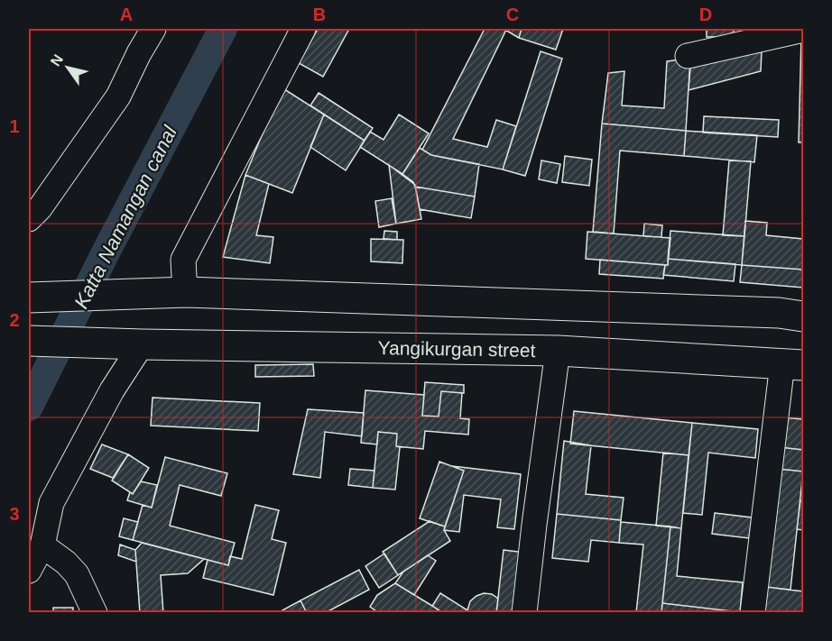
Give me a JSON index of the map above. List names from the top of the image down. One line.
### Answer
{"streets":{"main road":["Yangikurgan street"]},"water":["Katta Namangan canal"],"north":"top left","grid":{"columns":["A","B","C","D"],"rows":["1","2","3"]}}
